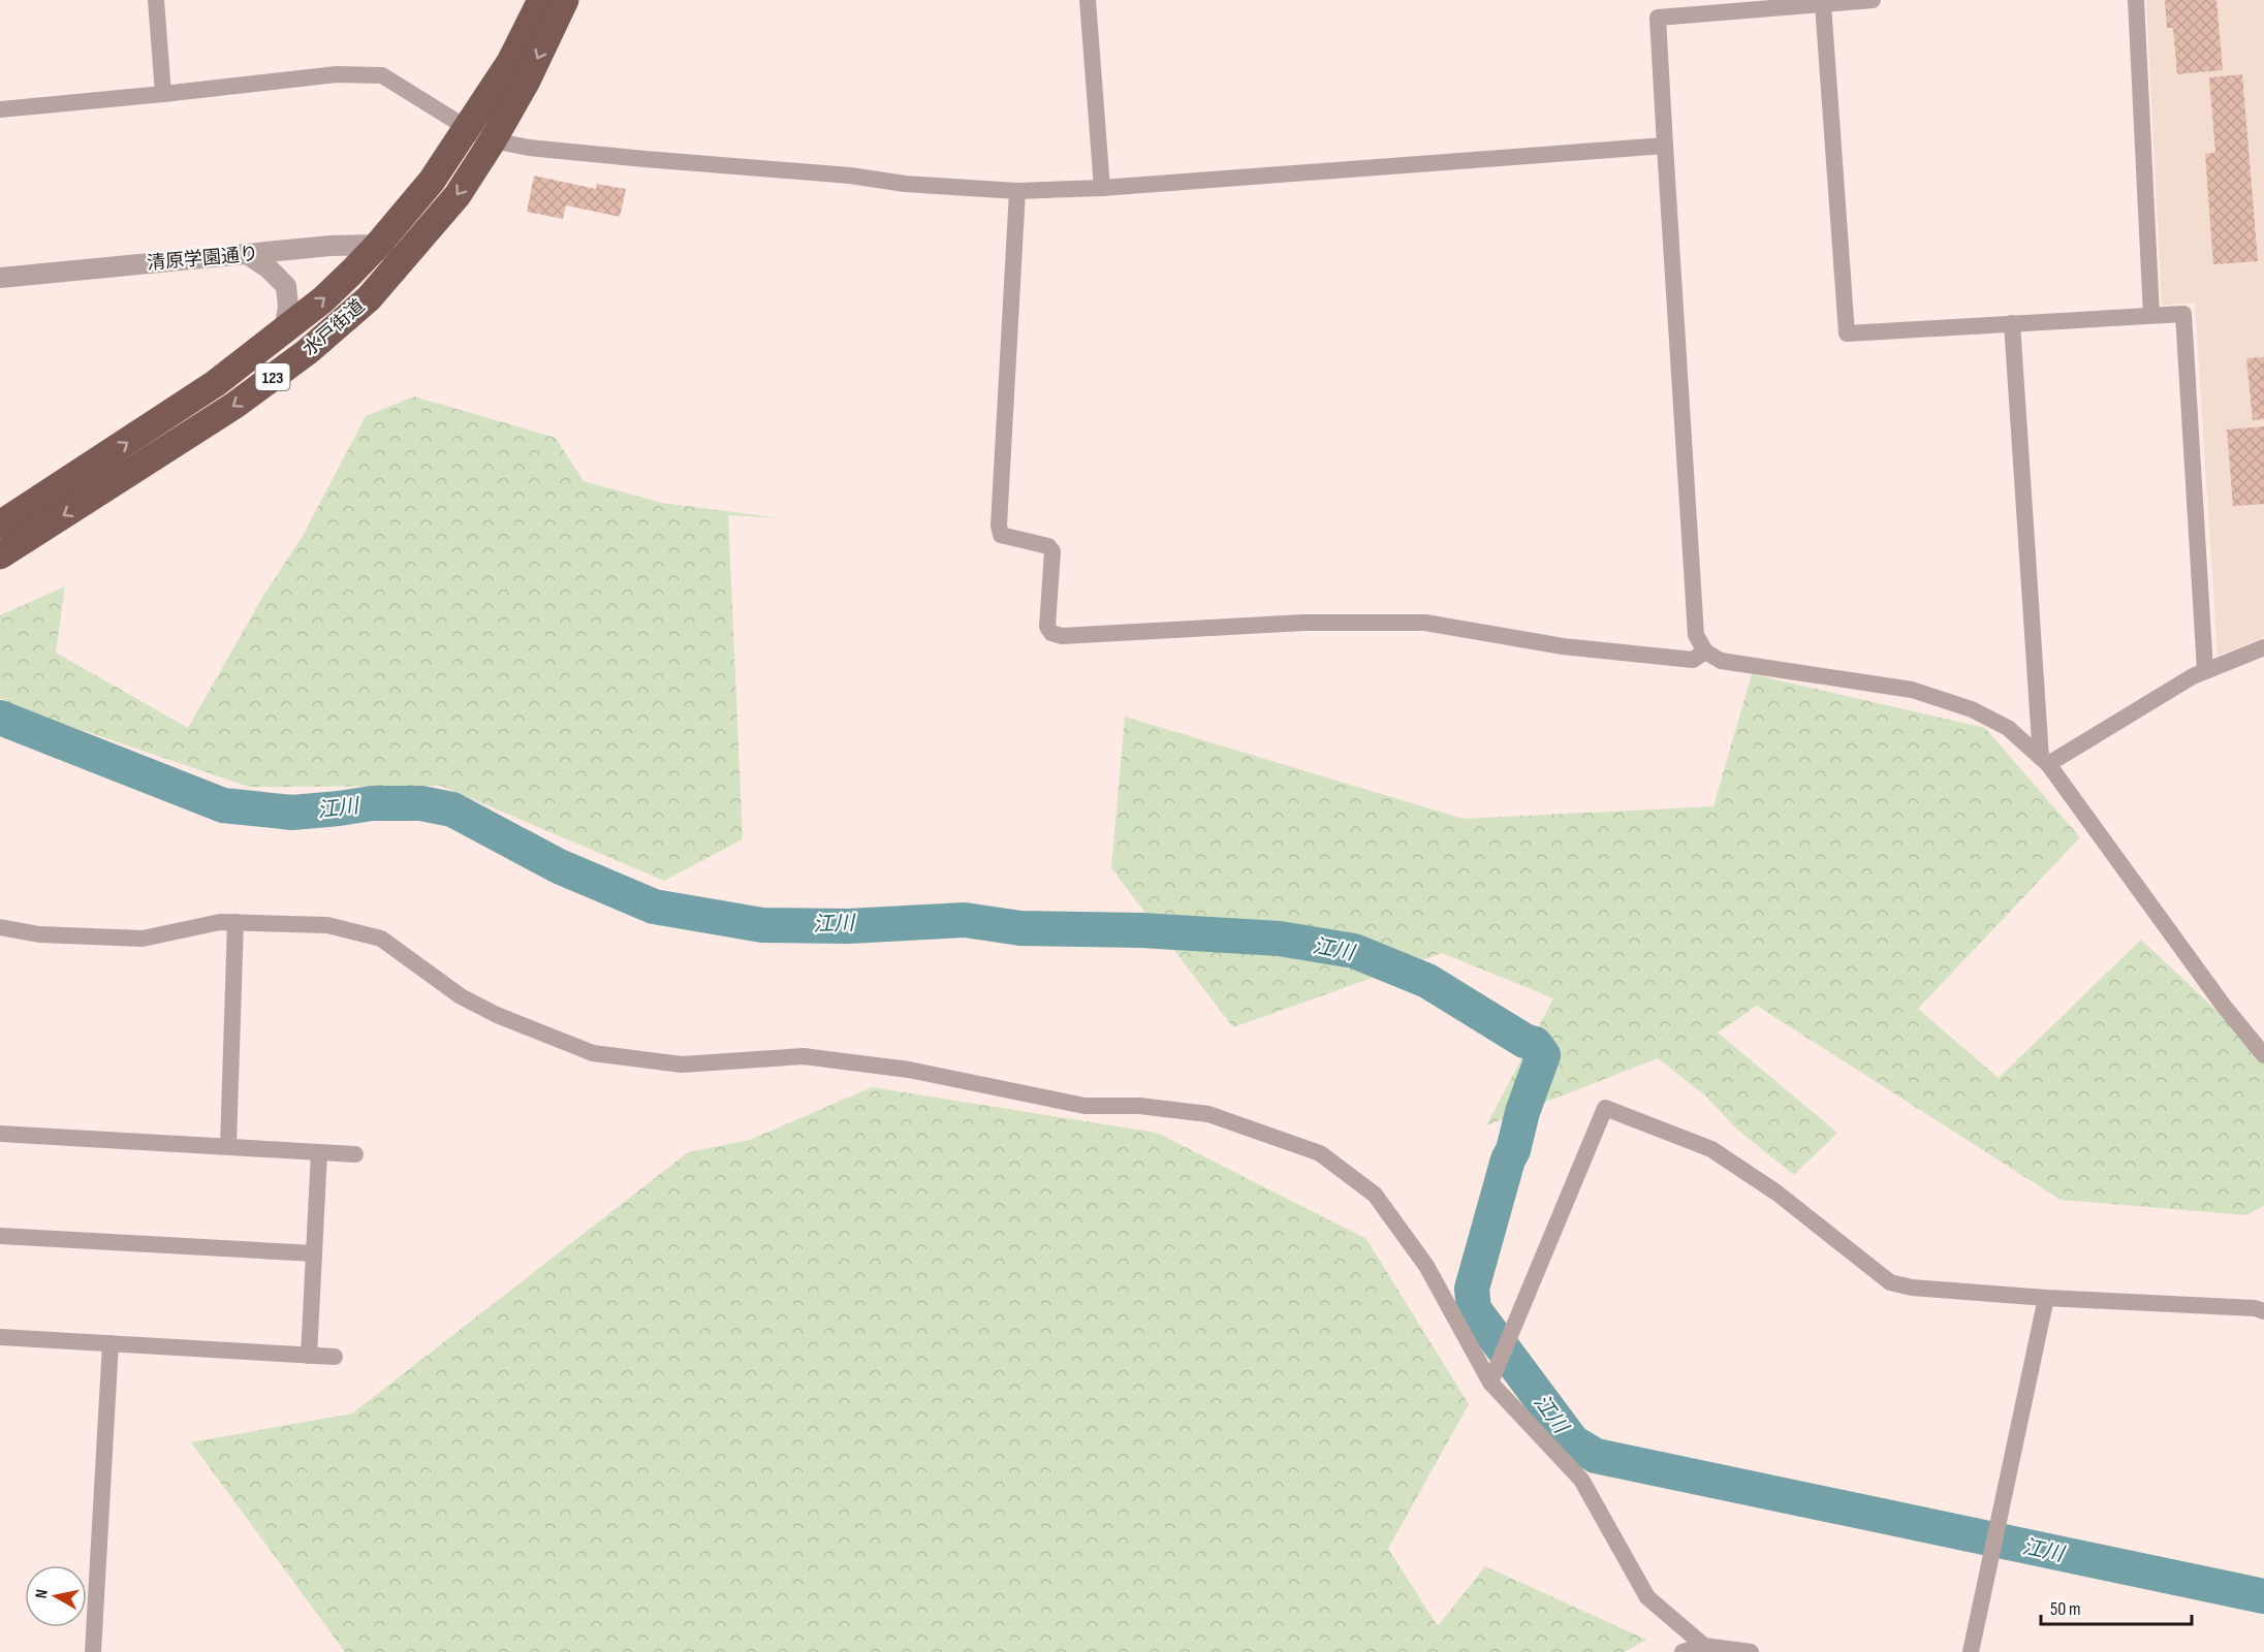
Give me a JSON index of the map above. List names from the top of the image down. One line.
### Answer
{"streets":{"highway":["水戸街道","123"],"street":["清原学園通り"]},"crossings":[["清原学園通り","水戸街道"]],"water":["江川"],"scale_bar":"50 m","north":"left"}
